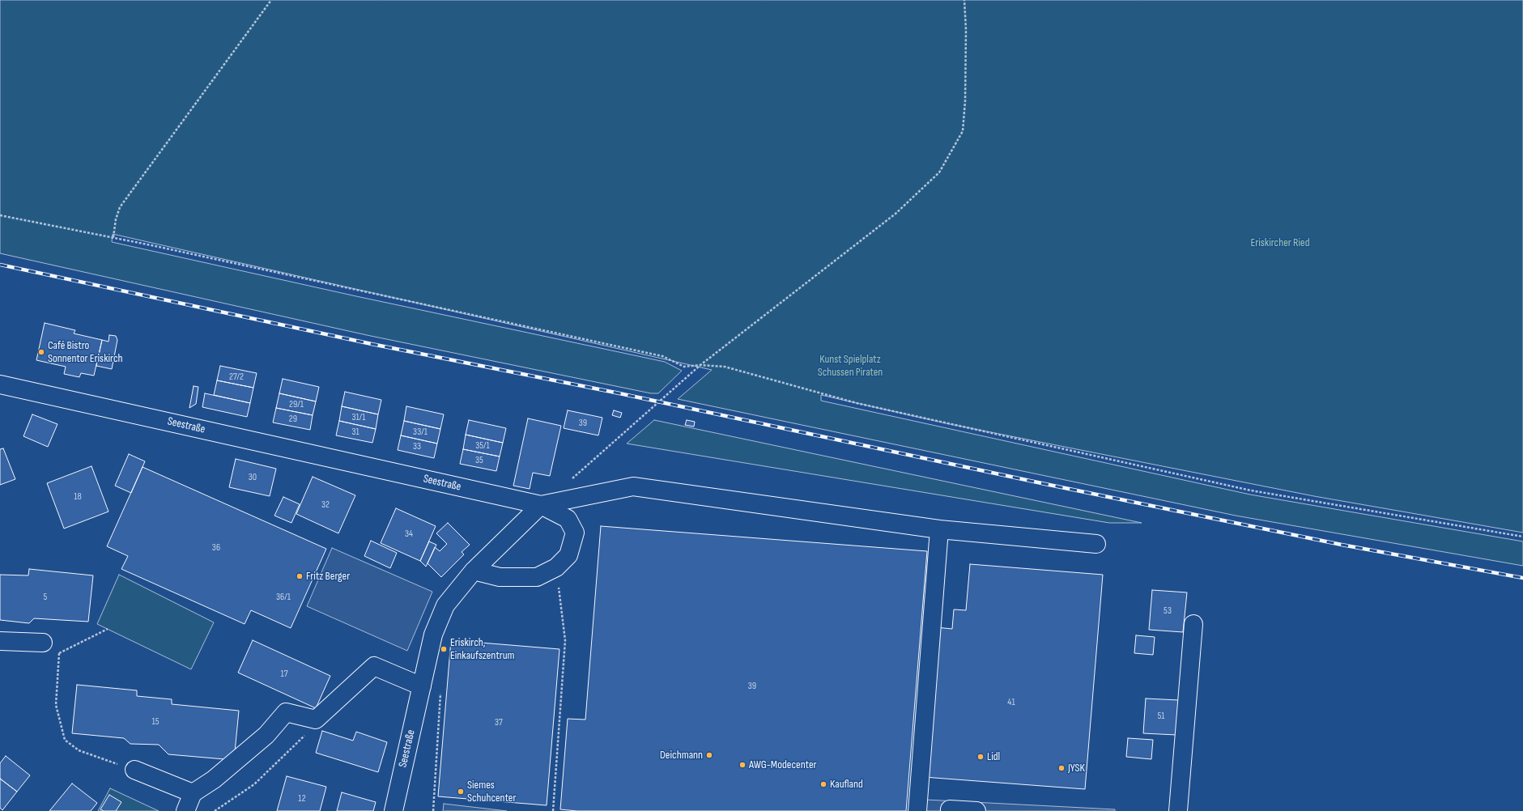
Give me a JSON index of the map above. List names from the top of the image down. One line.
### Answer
{"streets":{"street":["Seestraße"]},"parks":["Eriskircher Ried","Kunst Spielplatz Schussen Piraten"],"places":["Café Bistro Sonnentor Eriskirch","Fritz Berger","Eriskirch, Einkaufszentrum","Deichmann","Lidl","AWG-Modecenter","JYSK","Kaufland","Siemes Schuhcenter"],"house_numbers":["27/2","29/1","31/1","29","39","31","33/1","35/1","33","35","30","18","32","34","36","5","36/1","53","17","39","41","51","15","37","12"]}
